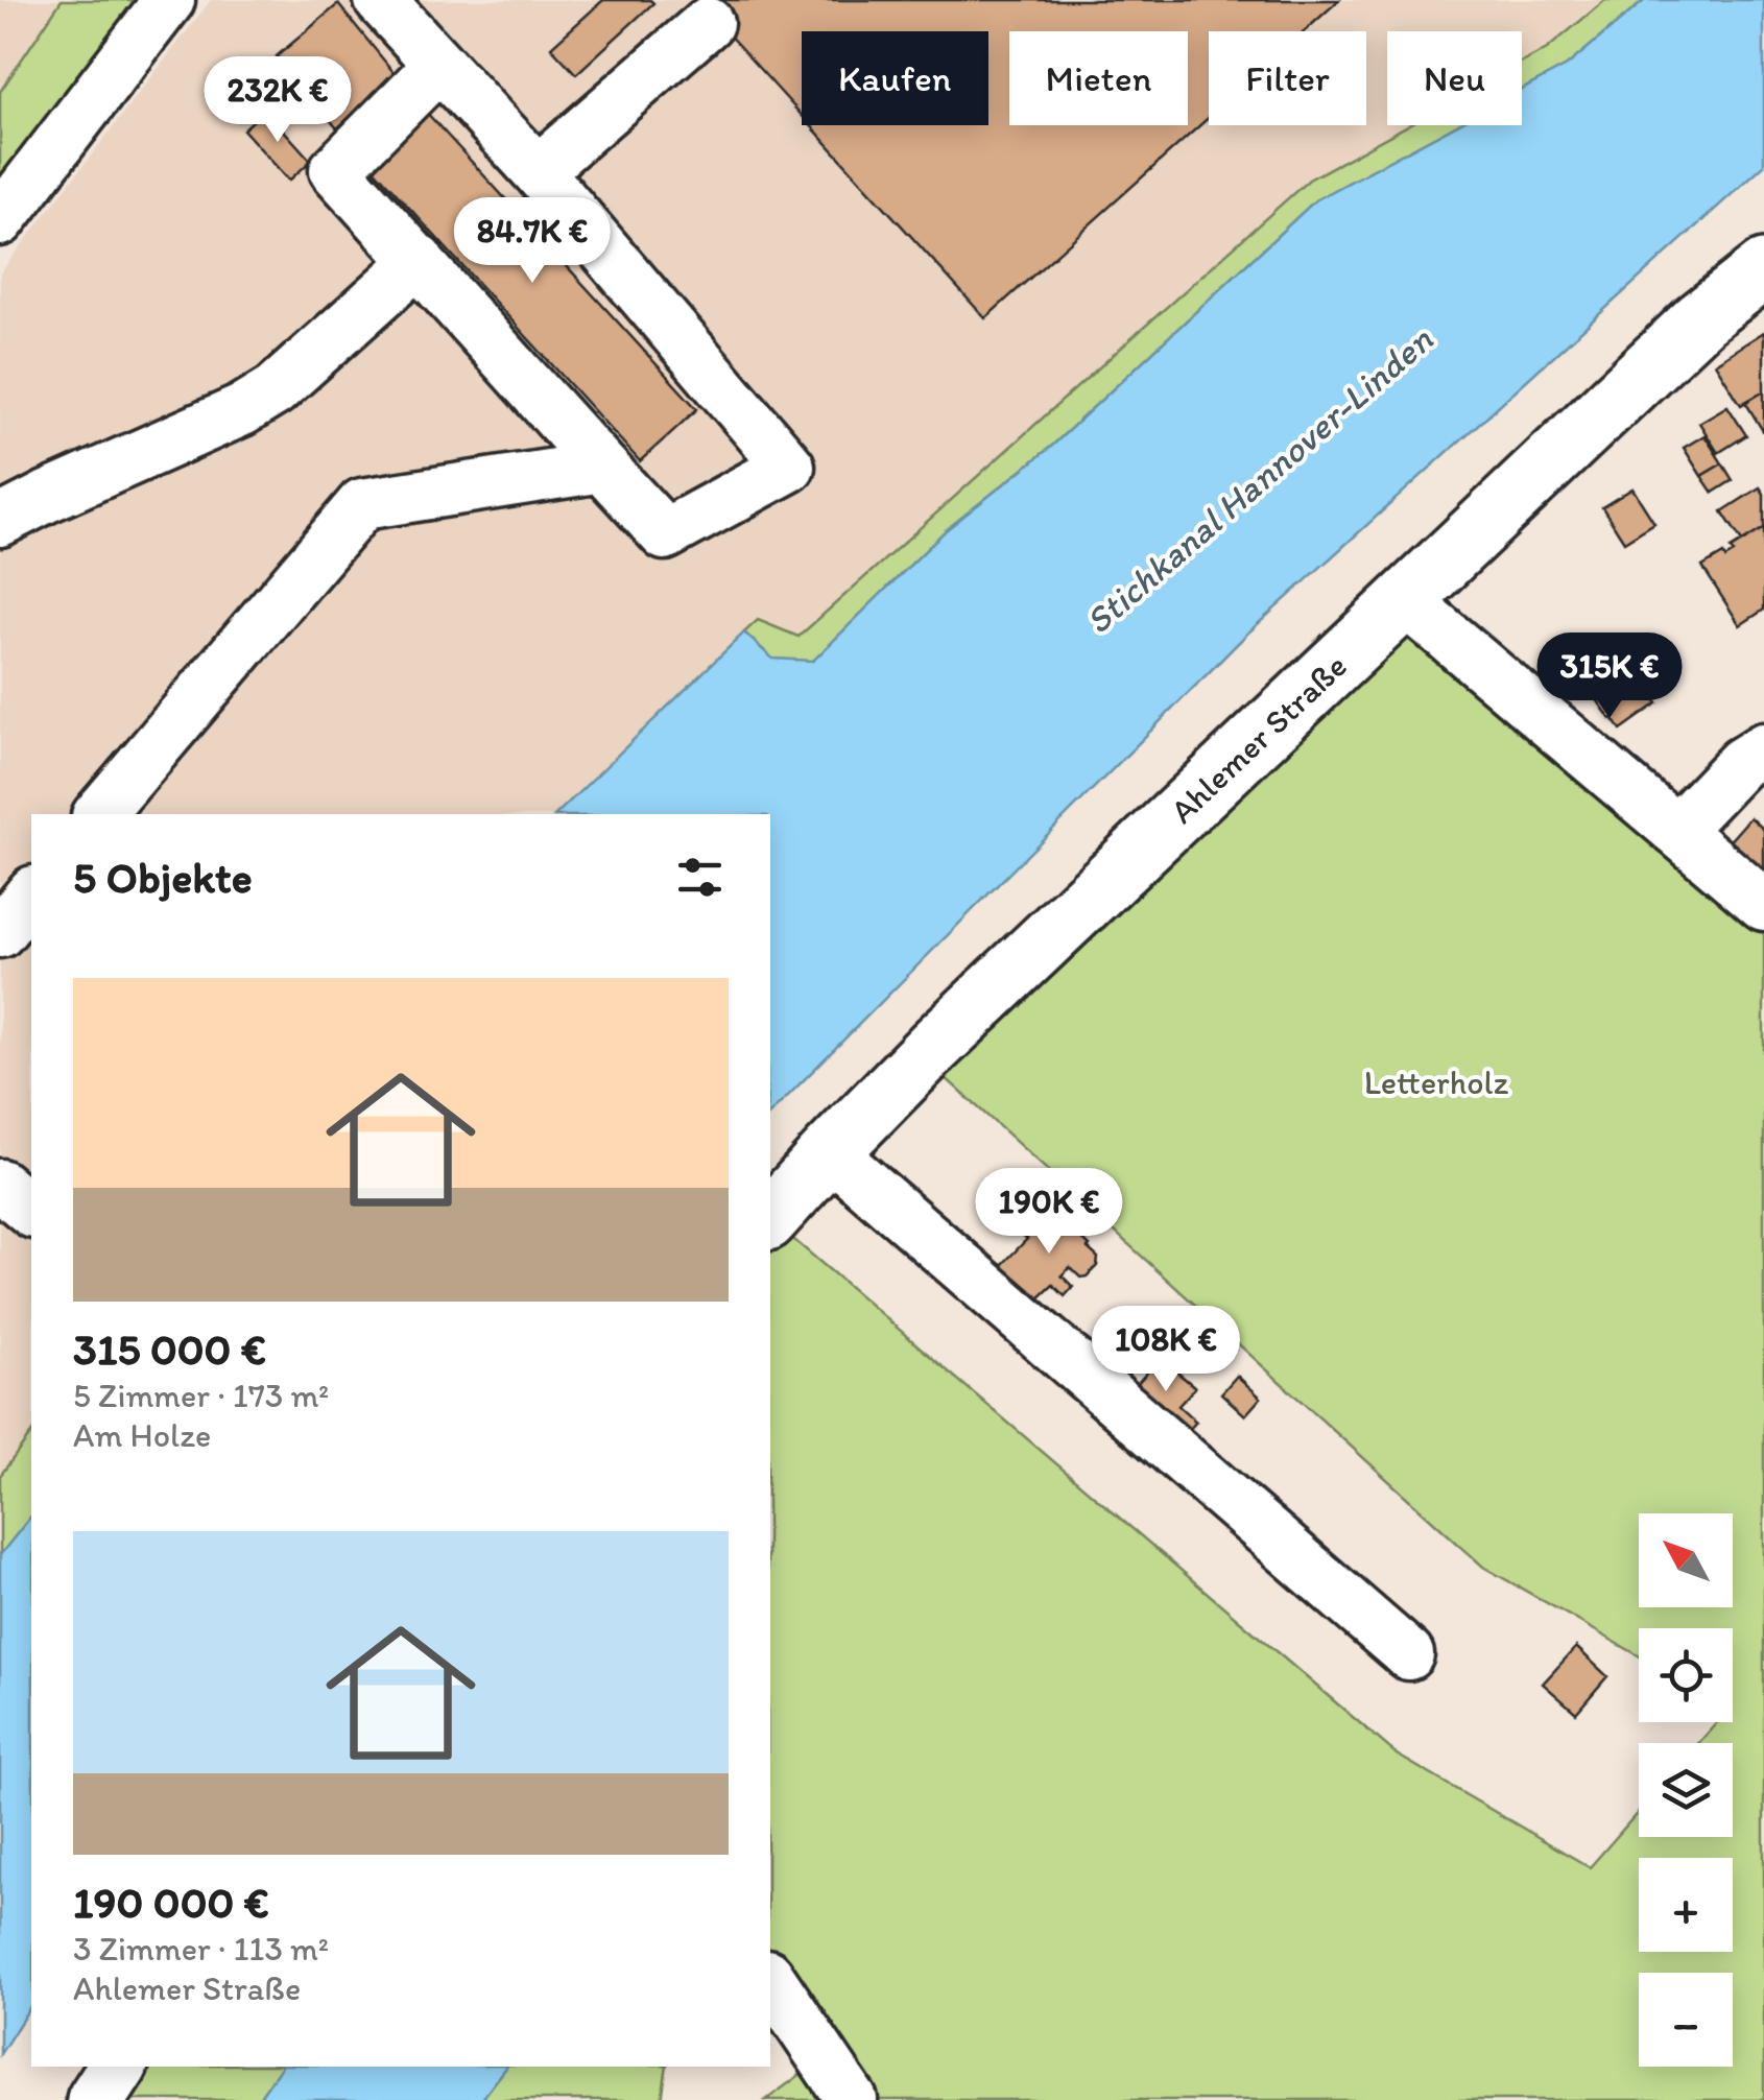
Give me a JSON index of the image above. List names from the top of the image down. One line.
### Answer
{"streets":{"main road":["Ahlemer Straße"]},"water":["Stichkanal Hannover-Linden"],"parks":["Letterholz"],"north":"top left","page":{"chip":["Kaufen","Mieten","Filter","Neu"],"price":["232K €","84.7K €","315K €","190K €","108K €"],"heading":"5 Objekte","list":[{"name":"315 000 €","note":"5 Zimmer · 173 m² · Am Holze"},{"name":"190 000 €","note":"3 Zimmer · 113 m² · Ahlemer Straße"}],"map_buttons":["+","−"]}}
